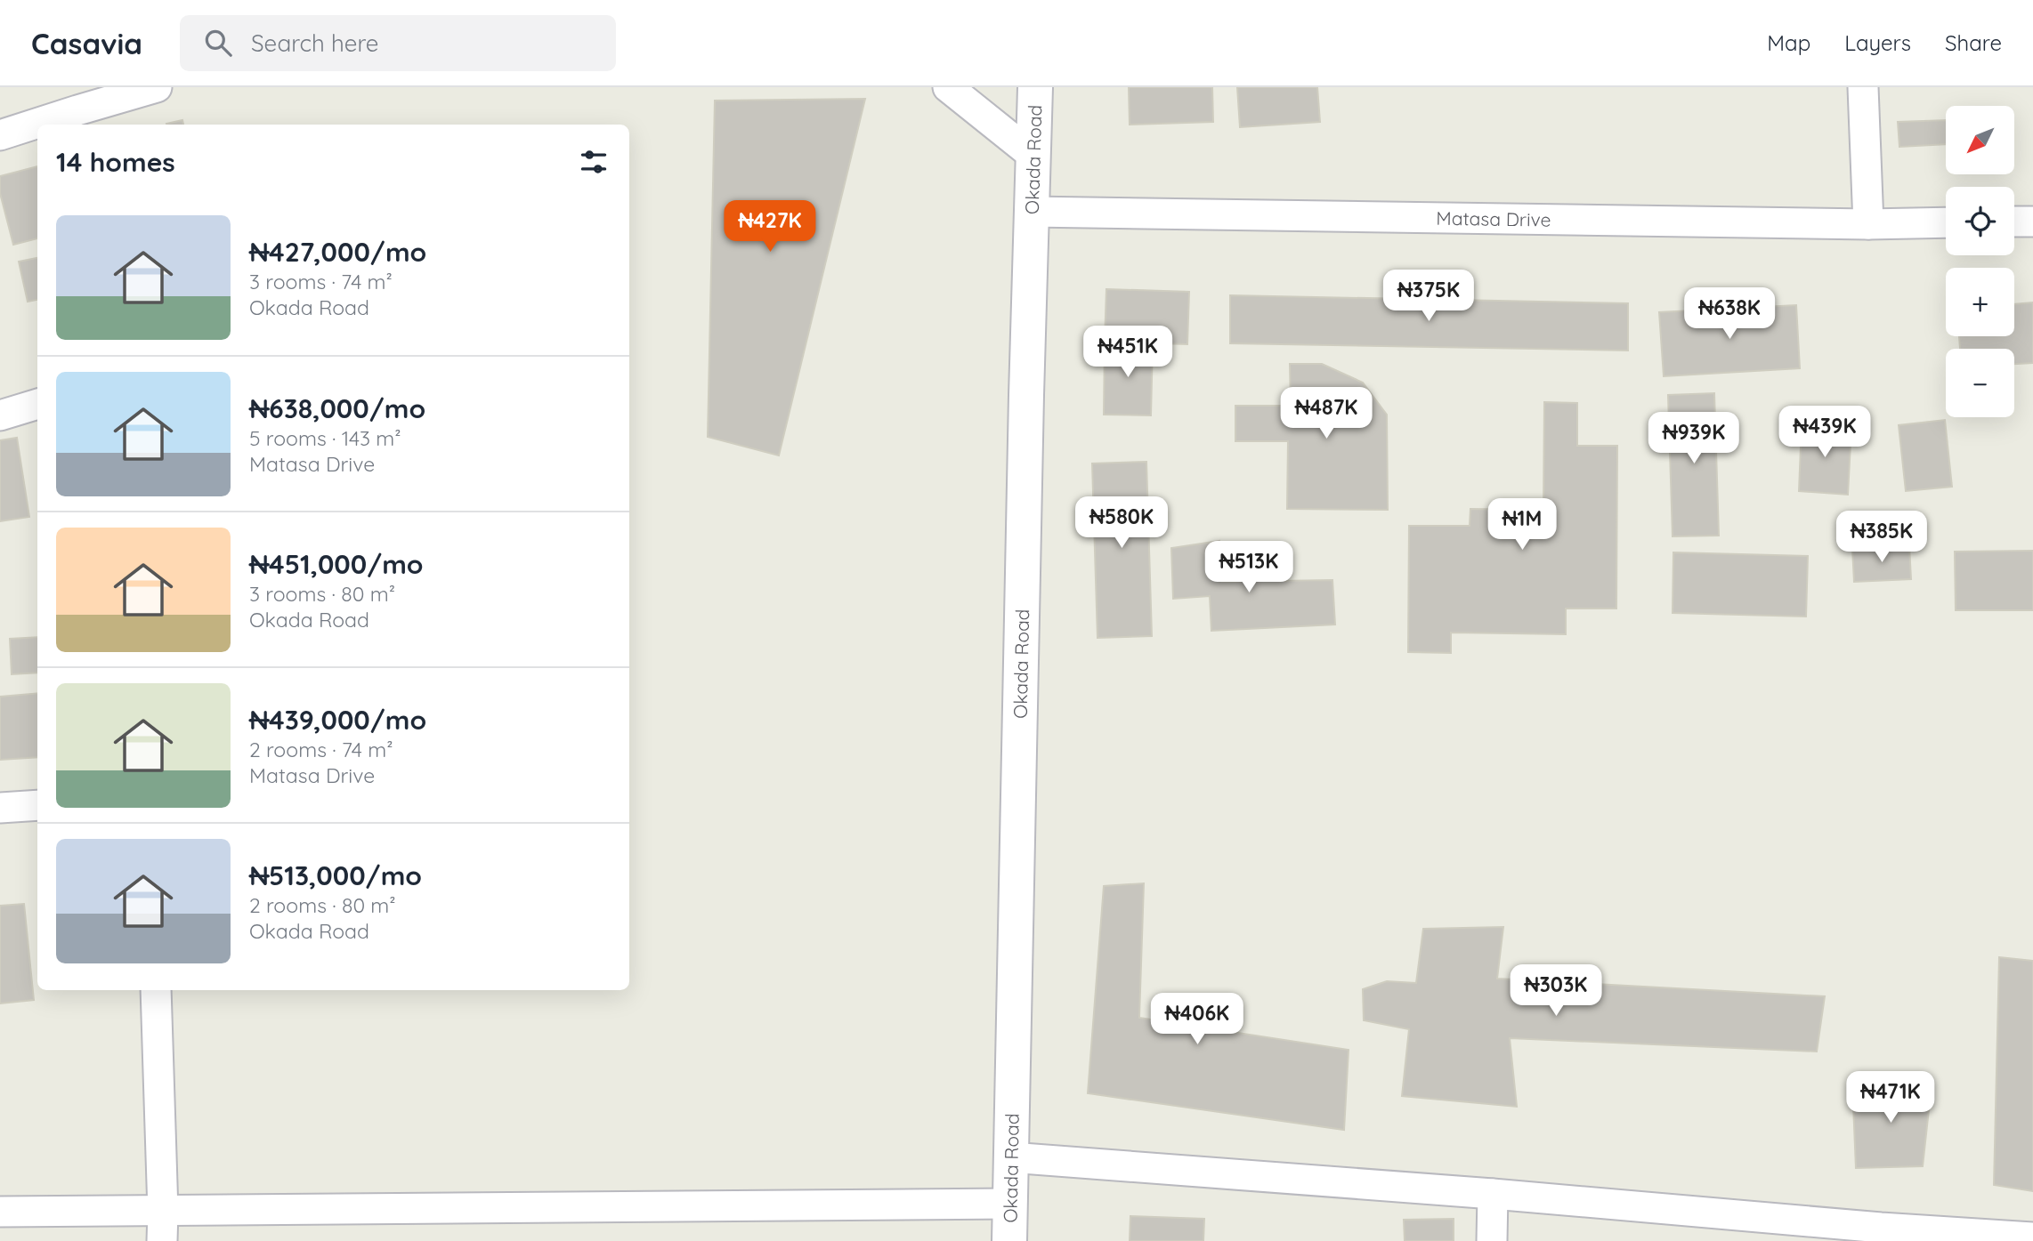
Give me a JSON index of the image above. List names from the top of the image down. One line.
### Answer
{"streets":{"street":["Okada Road","Matasa Drive"]},"crossings":[["Okada Road","Matasa Drive"]],"north":"bottom left","page":{"header":"Casavia","search":"Search here","nav":["Map","Layers","Share"],"map_buttons":["+","−"],"heading":"14 homes","list":[{"name":"₦427,000/mo","note":"3 rooms · 74 m² · Okada Road"},{"name":"₦638,000/mo","note":"5 rooms · 143 m² · Matasa Drive"},{"name":"₦451,000/mo","note":"3 rooms · 80 m² · Okada Road"},{"name":"₦439,000/mo","note":"2 rooms · 74 m² · Matasa Drive"},{"name":"₦513,000/mo","note":"2 rooms · 80 m² · Okada Road"}],"price":["₦427K","₦375K","₦638K","₦451K","₦487K","₦439K","₦939K","₦580K","₦1M","₦385K","₦513K","₦303K","₦406K","₦471K"]}}
